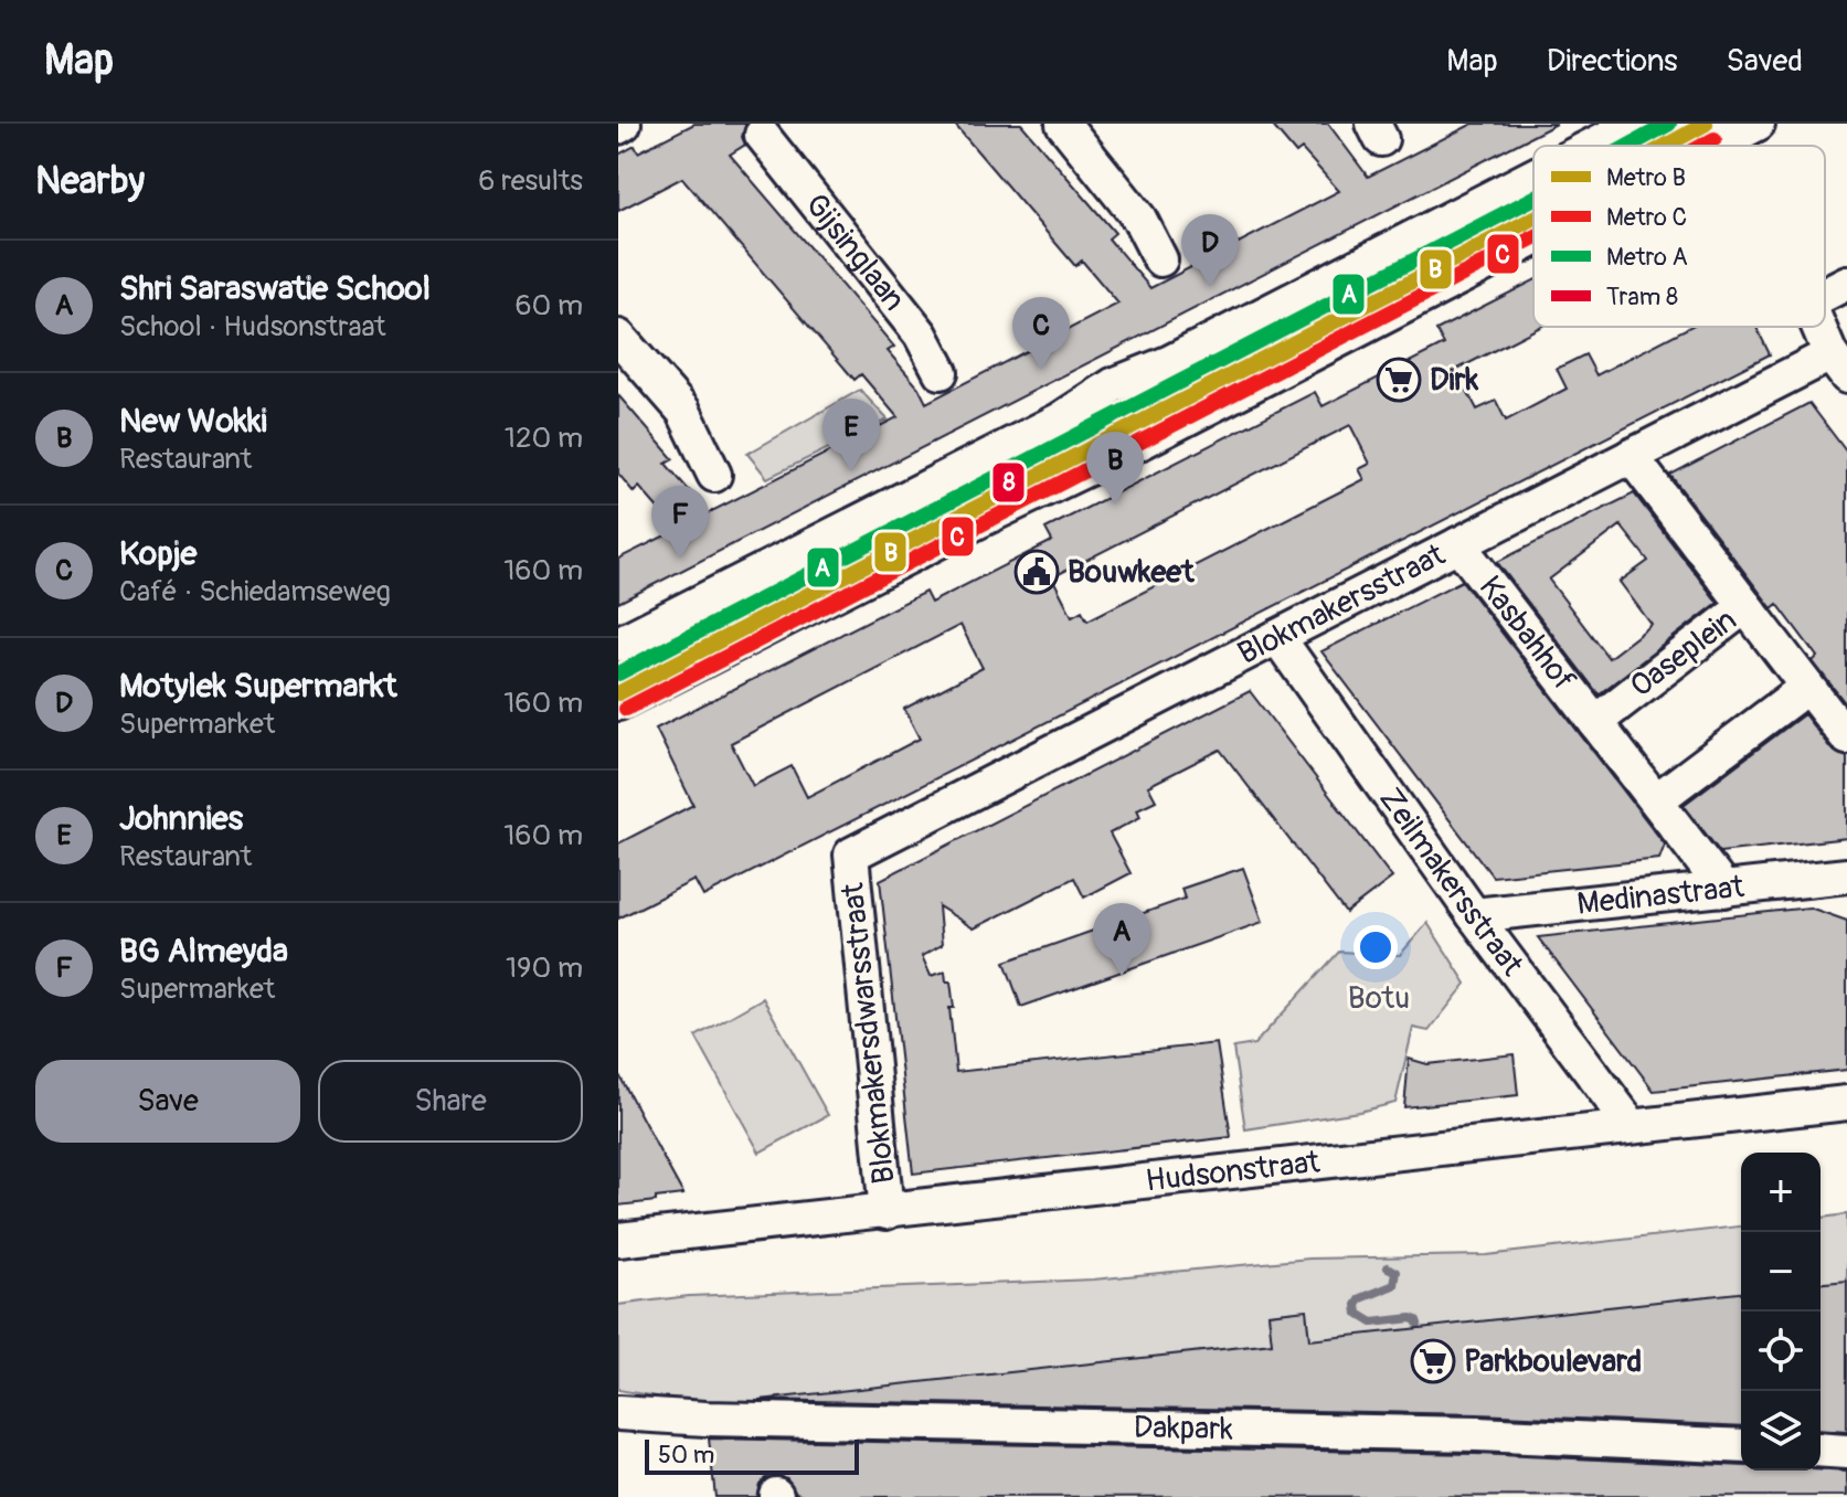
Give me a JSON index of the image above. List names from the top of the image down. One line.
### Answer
{"streets":{"street":["Gijsinglaan","Blokmakersstraat","Kasbahhof","Oaseplein","Zeilmakersstraat","Medinastraat","Blokmakersdwarsstraat","Hudsonstraat","Dakpark"]},"crossings":[["Blokmakersstraat","Kasbahhof"],["Blokmakersstraat","Zeilmakersstraat"],["Blokmakersstraat","Blokmakersdwarsstraat"],["Kasbahhof","Oaseplein"],["Zeilmakersstraat","Medinastraat"],["Zeilmakersstraat","Hudsonstraat"],["Blokmakersdwarsstraat","Hudsonstraat"]],"parks":["Botu"],"places":{"supermarket":["Dirk","Parkboulevard"],"public building":["Bouwkeet"]},"lines":["metro line B","metro line A","tram line 8","metro line C"],"legend":["Metro B","Metro C","Metro A","Tram 8"],"scale_bar":"50 m","page":{"header":"Map","nav":["Map","Directions","Saved"],"heading":["Nearby","6 results"],"pins":["D","C","E","B","F","A"],"list":[{"mark":"A","name":"Shri Saraswatie School","note":"School · Hudsonstraat","value":"60 m"},{"mark":"B","name":"New Wokki","note":"Restaurant","value":"120 m"},{"mark":"C","name":"Kopje","note":"Café · Schiedamseweg","value":"160 m"},{"mark":"D","name":"Motylek Supermarkt","note":"Supermarket","value":"160 m"},{"mark":"E","name":"Johnnies","note":"Restaurant","value":"160 m"},{"mark":"F","name":"BG Almeyda","note":"Supermarket","value":"190 m"}],"buttons":["Save","Share"],"map_buttons":["+","−"],"scale":"50 m"}}
